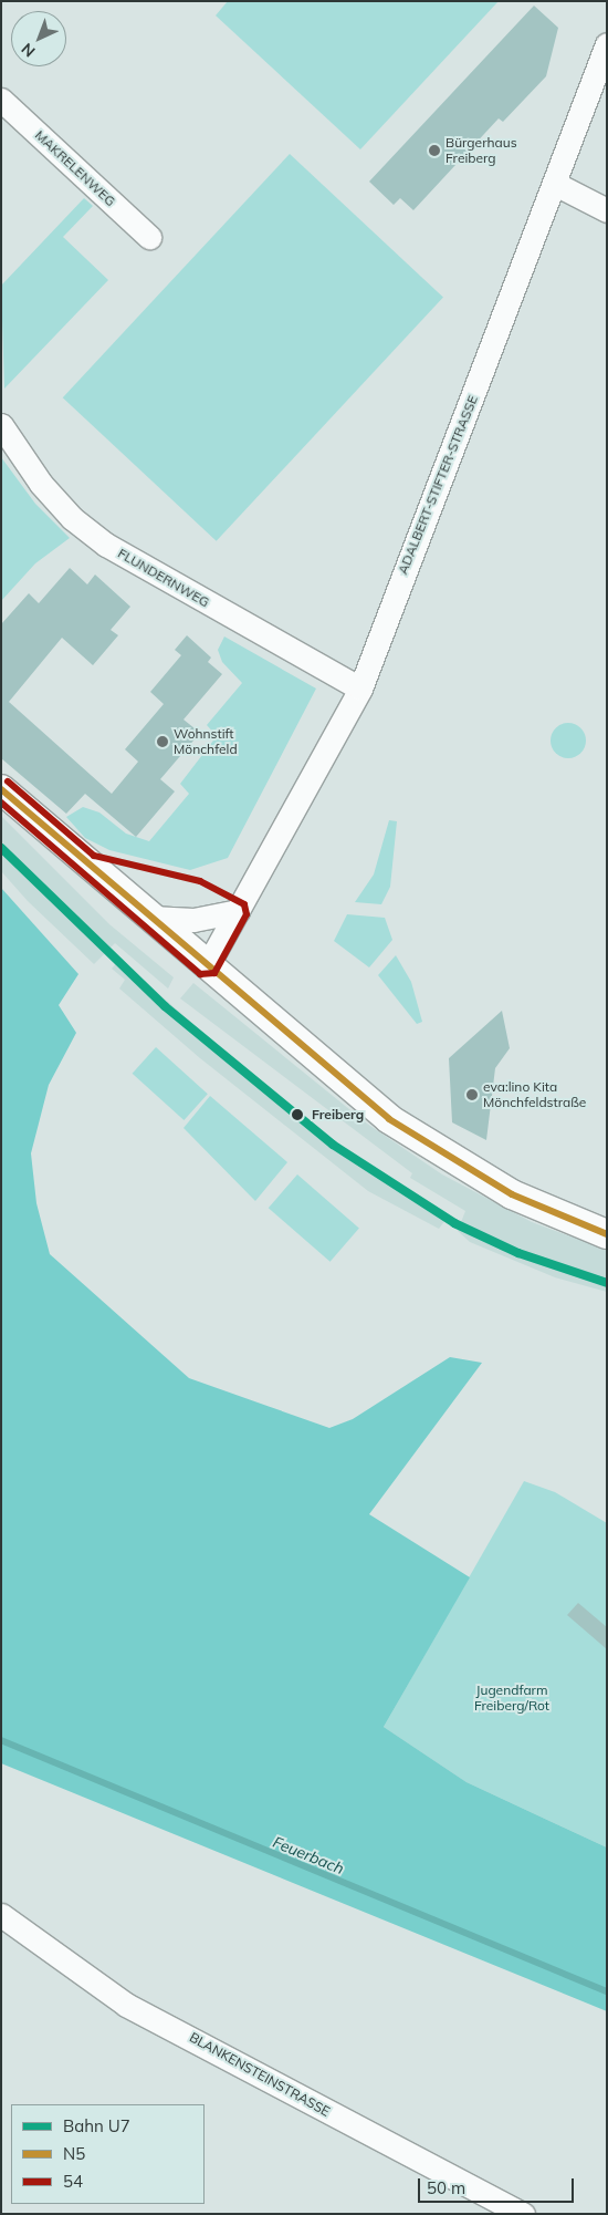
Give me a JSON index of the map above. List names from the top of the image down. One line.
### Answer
{"streets":{"street":["MAKRELENWEG","ADALBERT-STIFTER-STRASSE","FLUNDERNWEG","BLANKENSTEINSTRASSE"]},"crossings":[["ADALBERT-STIFTER-STRASSE","FLUNDERNWEG"]],"water":["Feuerbach"],"parks":["Jugendfarm Freiberg/Rot"],"places":["Bürgerhaus Freiberg","Wohnstift Mönchfeld","eva:lino Kita Mönchfeldstraße","Freiberg"],"lines":["transit line 54","transit line N5","rail line U7"],"legend":["Bahn U7","N5","54"],"scale_bar":"50 m","north":"bottom left"}
